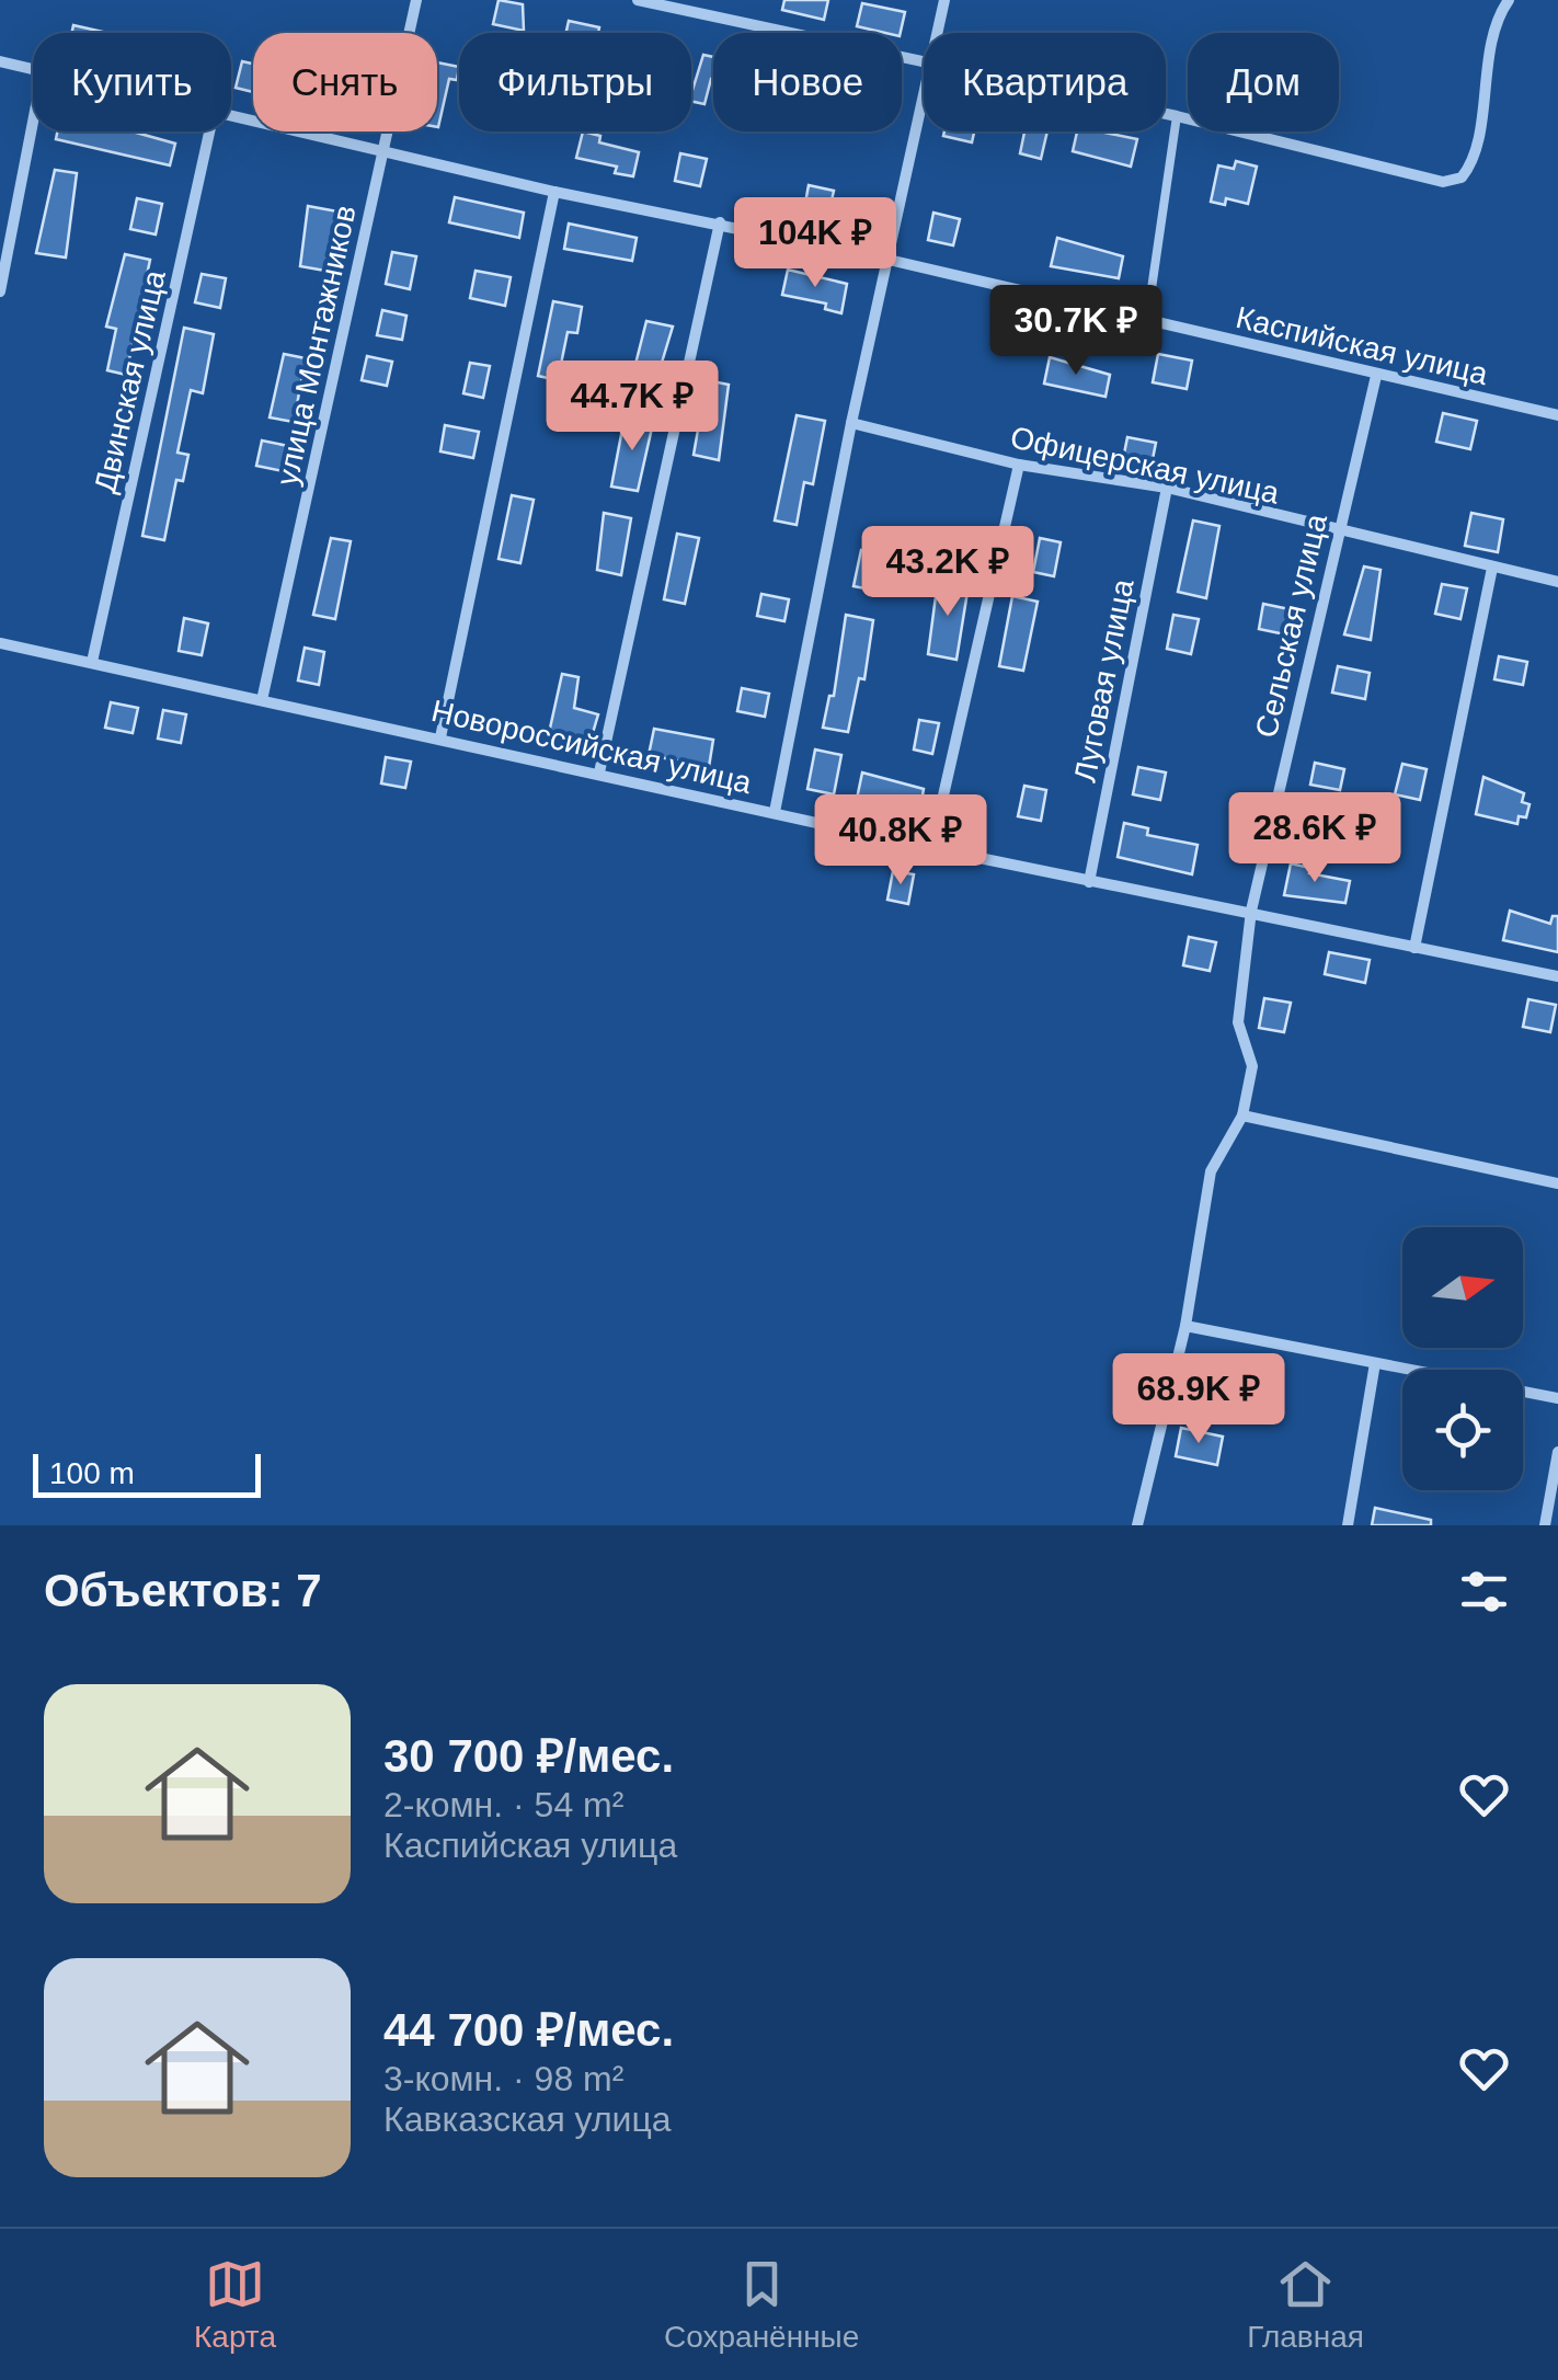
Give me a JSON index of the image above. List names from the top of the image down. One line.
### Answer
{"streets":{"street":["улица Монтажников","Каспийская улица","Двинская улица","Офицерская улица","Сельская улица","Луговая улица","Новороссийская улица"]},"crossings":[["улица Монтажников","Каспийская улица"],["улица Монтажников","Новороссийская улица"],["Каспийская улица","Сельская улица"],["Двинская улица","Новороссийская улица"],["Офицерская улица","Сельская улица"],["Офицерская улица","Луговая улица"],["Сельская улица","Новороссийская улица"],["Луговая улица","Новороссийская улица"]],"scale_bar":"100 m","north":"right","page":{"chip":["Купить","Снять","Фильтры","Новое","Квартира","Дом"],"price":["104K ₽","30.7K ₽","44.7K ₽","43.2K ₽","28.6K ₽","40.8K ₽","68.9K ₽"],"scale":"100 m","heading":"Объектов: 7","list":[{"name":"30 700 ₽/мес.","note":"2-комн. · 54 m² · Каспийская улица"},{"name":"44 700 ₽/мес.","note":"3-комн. · 98 m² · Кавказская улица"}],"tabs":["Карта","Сохранённые","Главная"]}}
